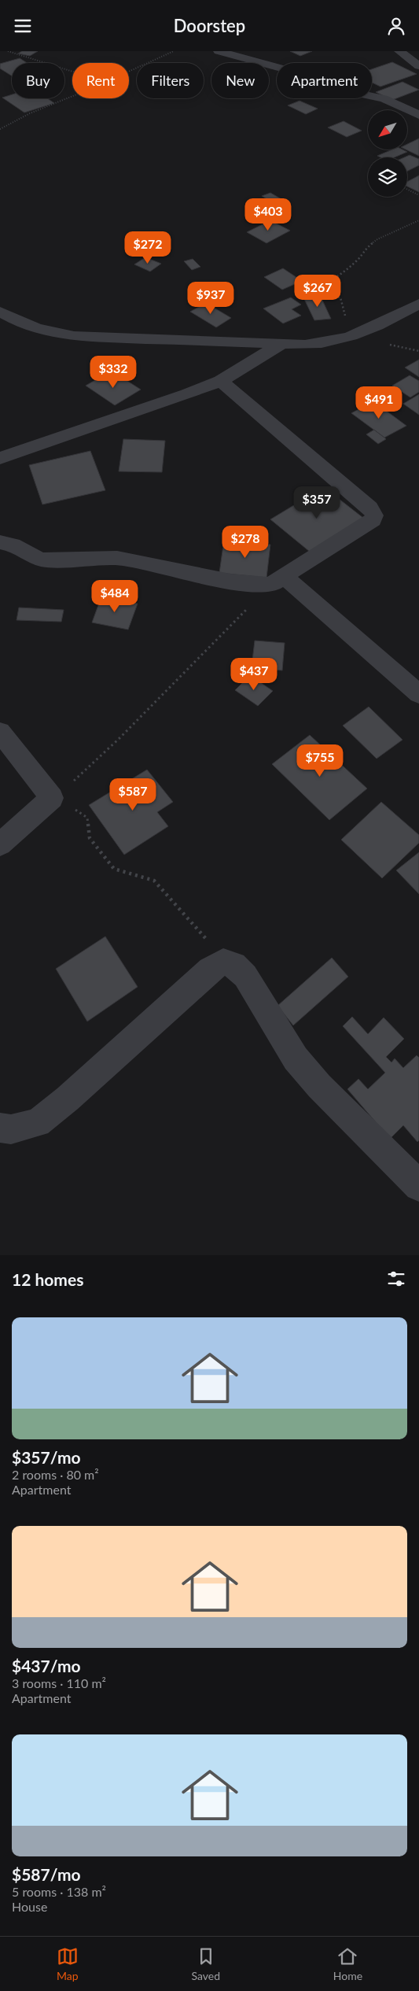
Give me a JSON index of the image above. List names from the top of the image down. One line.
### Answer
{"north":"bottom left","page":{"header":"Doorstep","chip":["Buy","Rent","Filters","New","Apartment"],"price":["$403","$272","$267","$937","$332","$491","$357","$278","$484","$437","$755","$587"],"heading":"12 homes","list":[{"name":"$357/mo","note":"2 rooms · 80 m² · Apartment"},{"name":"$437/mo","note":"3 rooms · 110 m² · Apartment"},{"name":"$587/mo","note":"5 rooms · 138 m² · House"}],"tabs":["Map","Saved","Home"]}}
